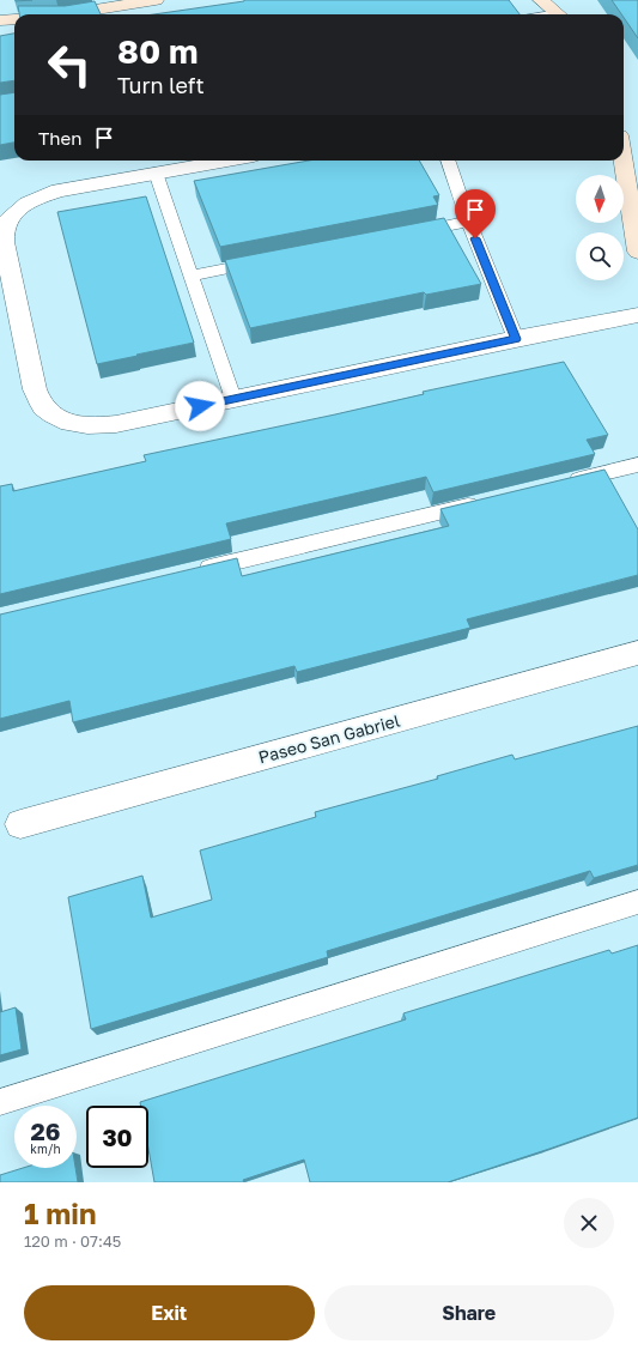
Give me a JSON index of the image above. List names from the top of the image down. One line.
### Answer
{"streets":{"street":["Paseo San Gabriel"]},"north":"bottom","page":{"turn":["80 m","Turn left"],"then":"Then","speed":"26 km/h","limit":"30","heading":["1 min","120 m · 07:45"],"buttons":["Exit","Share"]}}
